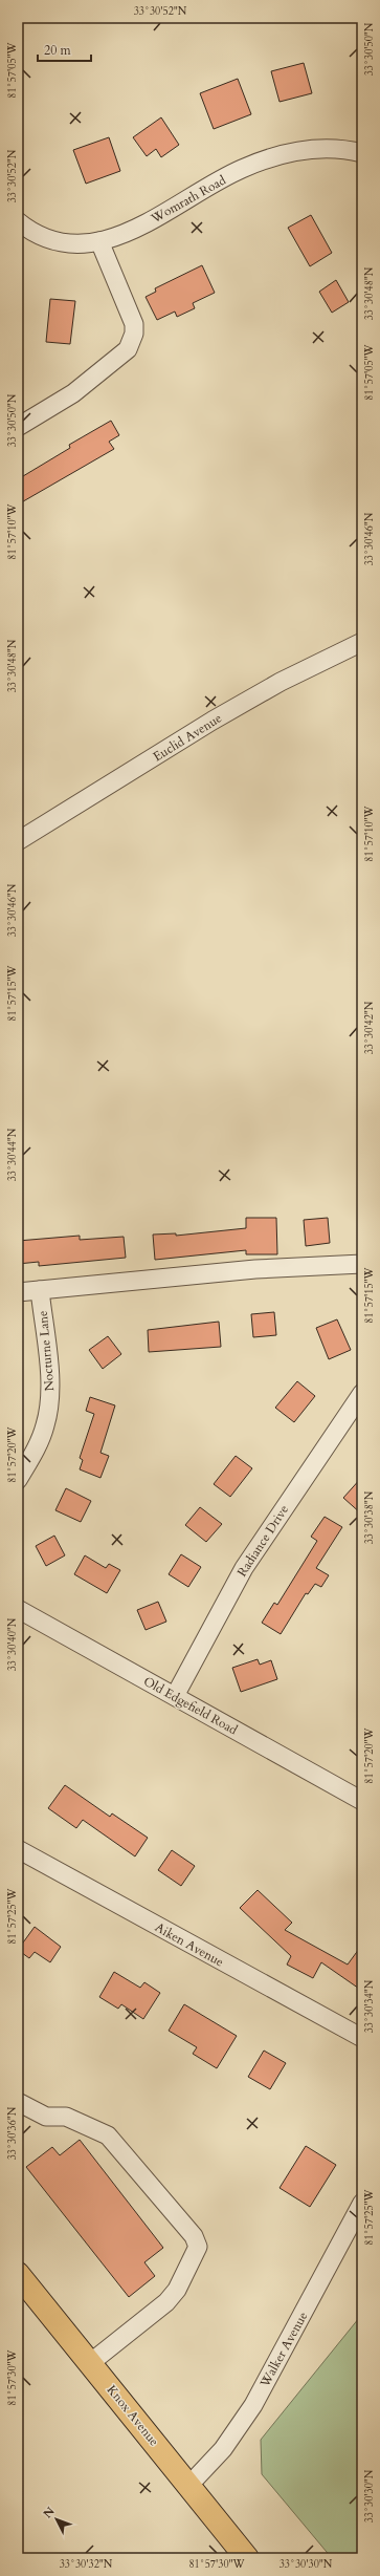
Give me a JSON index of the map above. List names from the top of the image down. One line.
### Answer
{"streets":{"main road":["Knox Avenue"],"street":["Womrath Road","Euclid Avenue","Nocturne Lane","Radiance Drive","Old Edgefield Road","Aiken Avenue","Walker Avenue"]},"crossings":[["Radiance Drive","Old Edgefield Road"],["Walker Avenue","Knox Avenue"]],"scale_bar":"20 m","north":"top left","coordinates":["33°30'52\"N","33°30'50\"N","81°57'05\"W","33°30'48\"N","81°57'10\"W","33°30'46\"N","81°57'15\"W","33°30'42\"N","33°30'44\"N","81°57'20\"W","33°30'38\"N","33°30'40\"N","81°57'25\"W","33°30'34\"N","33°30'36\"N","81°57'30\"W","33°30'30\"N","33°30'32\"N"]}
